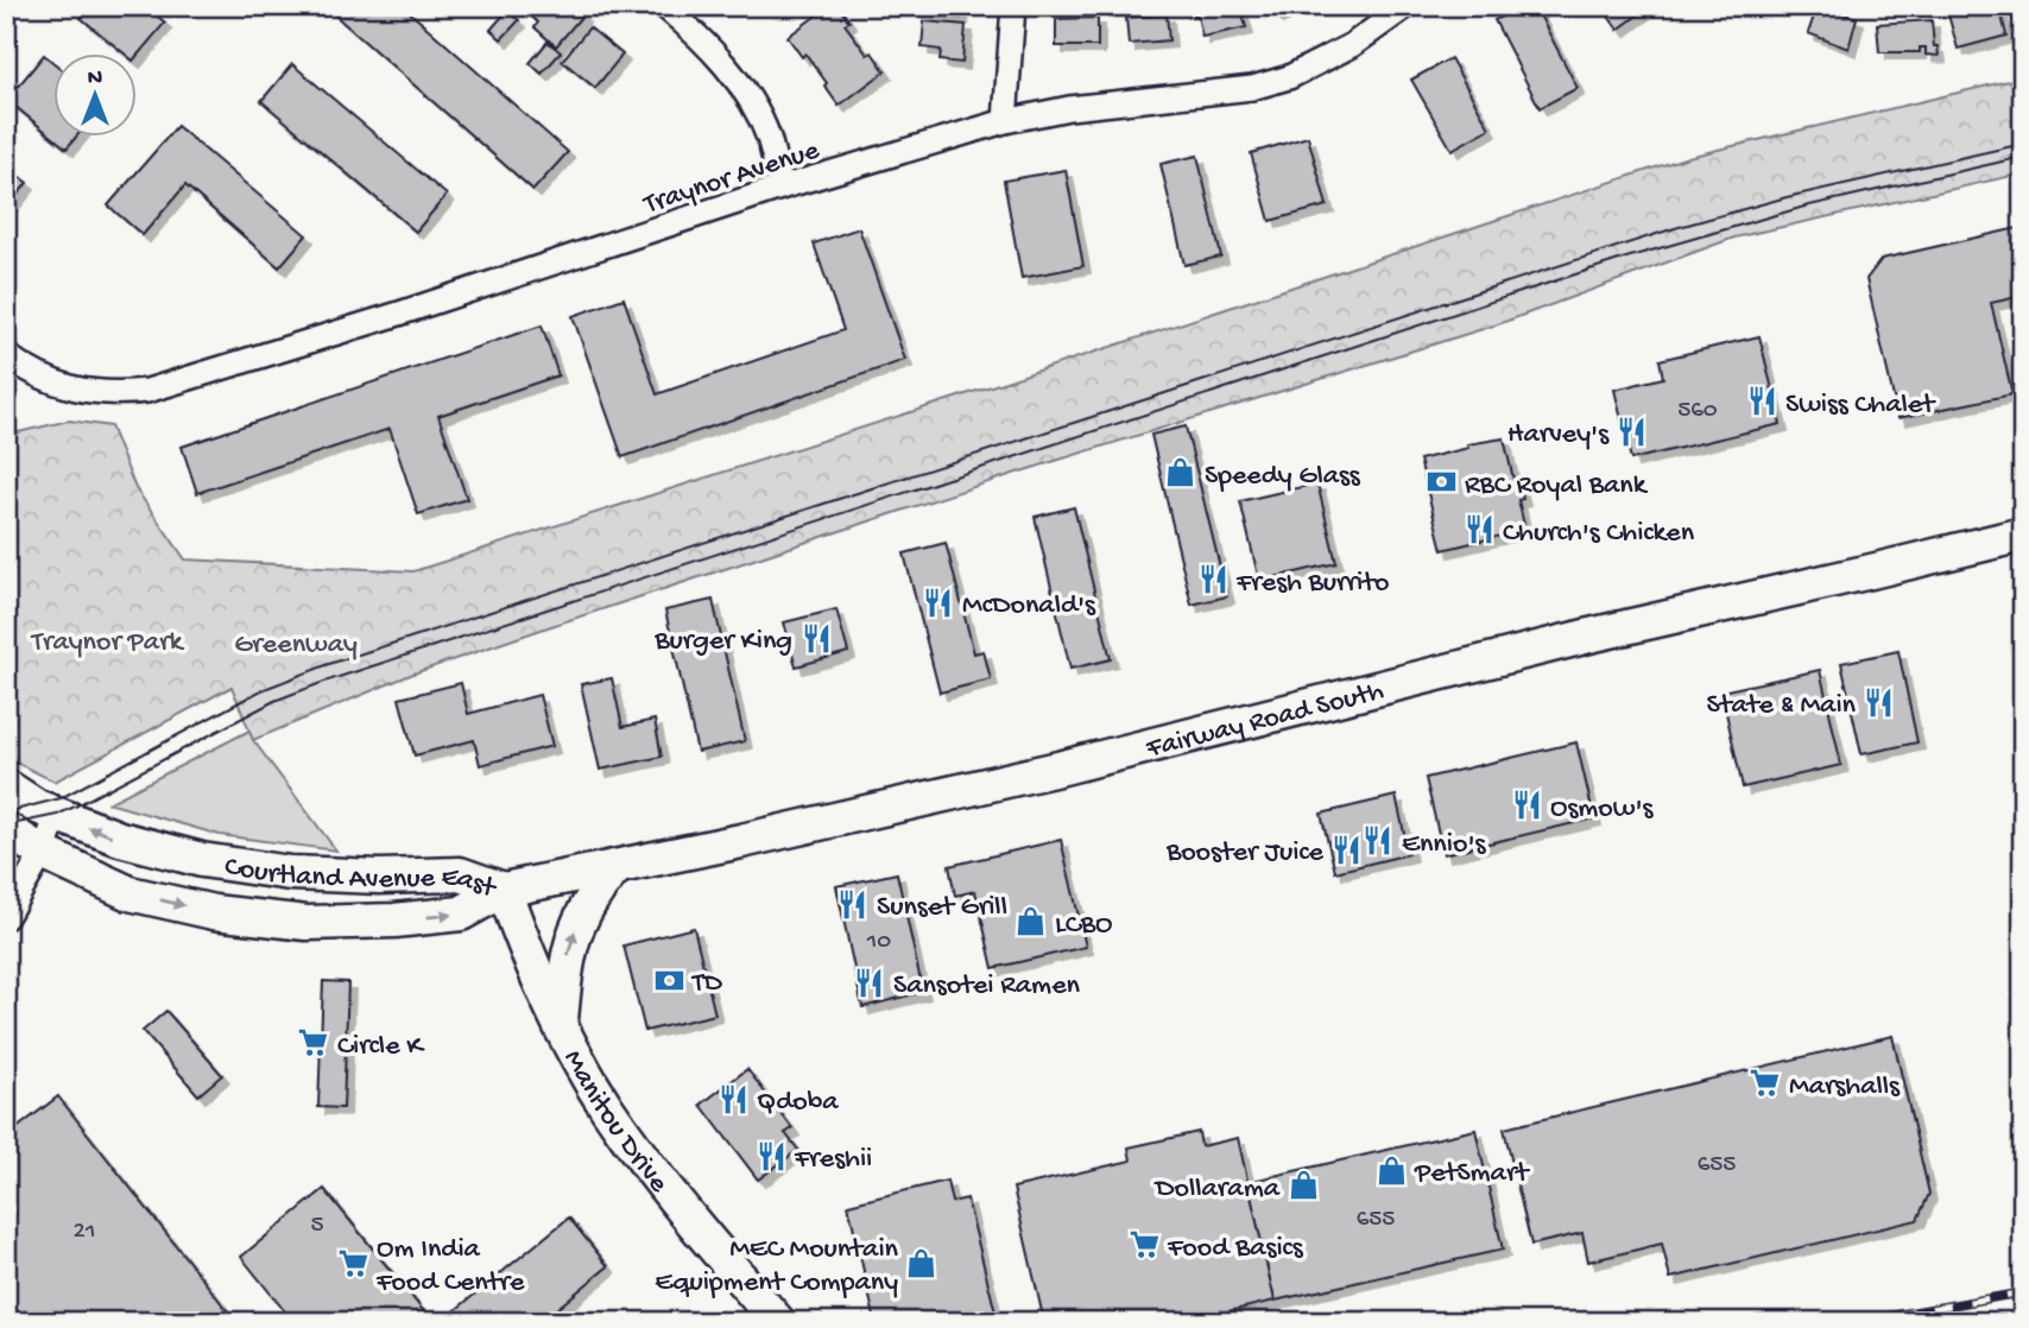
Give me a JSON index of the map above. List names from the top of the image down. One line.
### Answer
{"streets":{"main road":["Fairway Road South","Courtland Avenue East","Manitou Drive"],"street":["Traynor Avenue"]},"crossings":[["Fairway Road South","Courtland Avenue East"],["Fairway Road South","Manitou Drive"],["Courtland Avenue East","Manitou Drive"]],"parks":["Traynor Park","Greenway"],"places":{"restaurant":["Swiss Chalet","Harvey's","Church's Chicken","Fresh Burrito","McDonald's","Burger King","State & Main","Osmow's","Ennio's","Booster Juice","Sunset Grill","Sansotei Ramen","Qdoba","Freshii"],"shop":["Speedy Glass","LCBO","PetSmart","Dollarama","MEC Mountain Equipment Company"],"bank":["RBC Royal Bank","TD"],"supermarket":["Circle K","Marshalls","Food Basics","Om India Food Centre"]},"house_numbers":["560","10","655","655","5","21"],"north":"top"}
